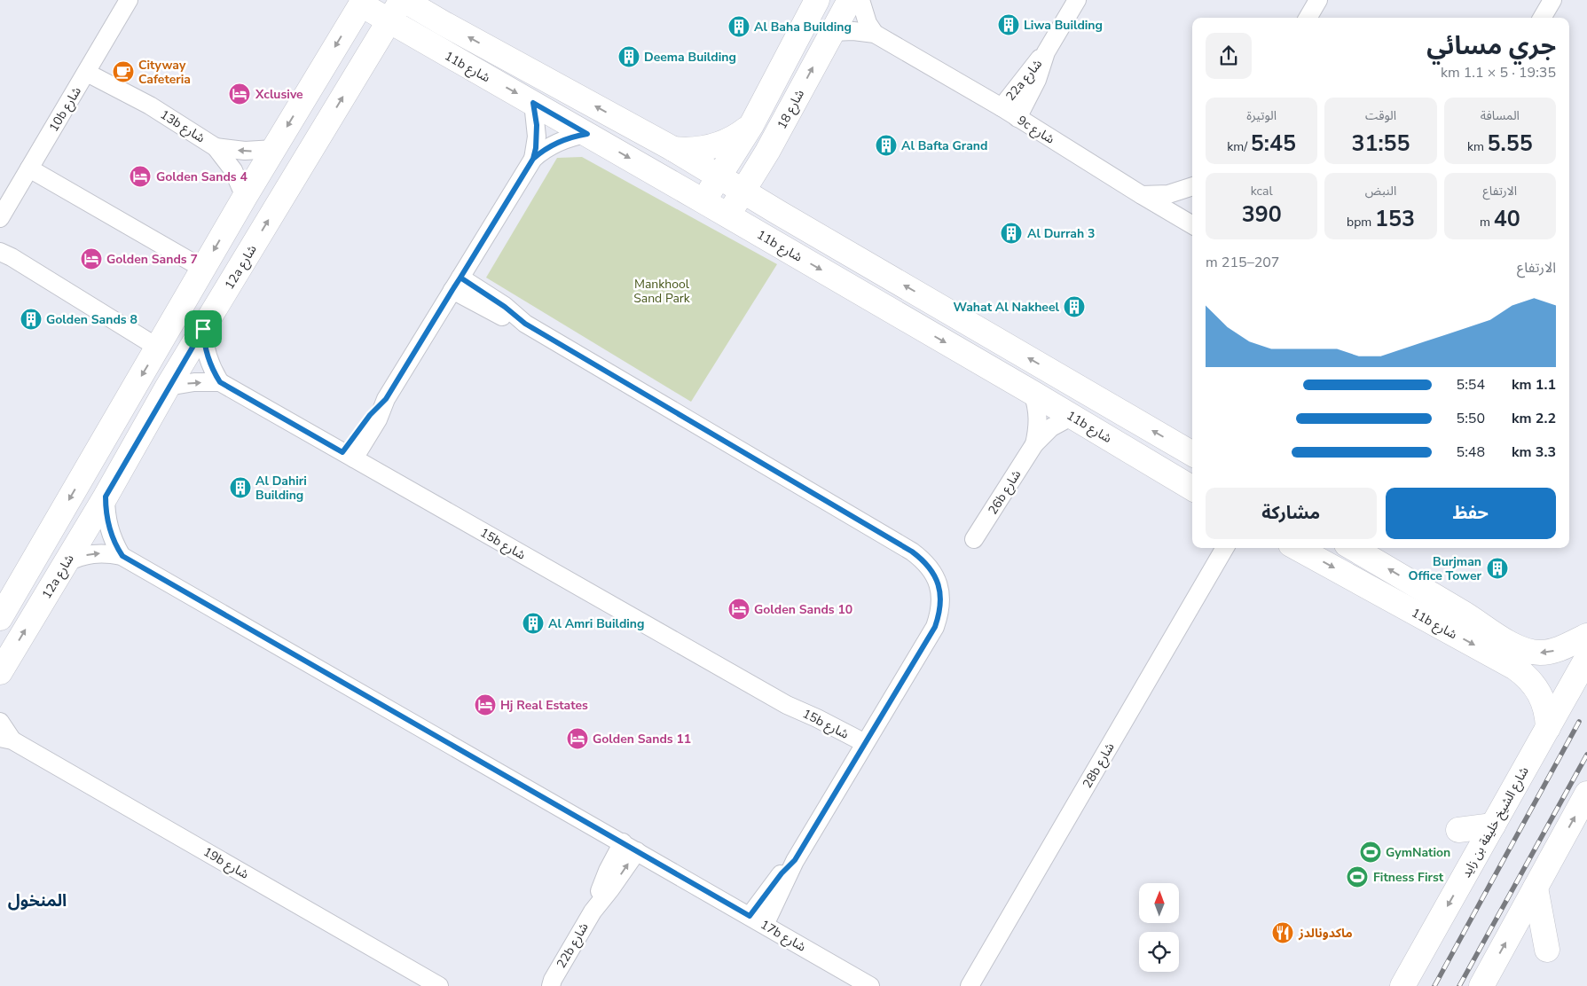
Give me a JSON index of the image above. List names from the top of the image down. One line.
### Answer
{"streets":{"street":["11b شارع","22a شارع","10b شارع","شارع 18","13b شارع","9c شارع","12a شارع","26b شارع","15b شارع","28b شارع","شارع الشيخ خليفة بن زايد","19b شارع","17b شارع","22b شارع"]},"crossings":[["11b شارع","شارع 18"],["11b شارع","12a شارع"],["11b شارع","26b شارع"],["11b شارع","شارع الشيخ خليفة بن زايد"],["22a شارع","9c شارع"],["10b شارع","13b شارع"],["شارع 18","9c شارع"],["12a شارع","15b شارع"],["12a شارع","17b شارع"],["17b شارع","22b شارع"]],"districts":["المنخول"],"parks":["Mankhool Sand Park"],"places":{"building":["Liwa Building","Al Baha Building","Deema Building","Al Bafta Grand","Al Durrah 3","Wahat Al Nakheel","Golden Sands 8","Al Dahiri Building","Burjman Office Tower","Al Amri Building"],"cafe":["Cityway Cafeteria"],"hotel":["Xclusive","Golden Sands 4","Golden Sands 7","Golden Sands 10","Hj Real Estates","Golden Sands 11"],"sports":["GymNation","Fitness First"],"restaurant":["ماكدونالدز"]},"north":"top","page":{"heading":["جري مسائي","19:35 · 5 × 1.1 km"],"stats":[["المسافة","5.55 km"],["الوقت","31:55"],["الوتيرة","5:45 /km"],["الارتفاع","40 m"],["النبض","153 bpm"],["kcal","390"]],"chart":["الارتفاع","207–215 m"],"list":[{"name":"1.1 km","note":"5:54"},{"name":"2.2 km","note":"5:50"},{"name":"3.3 km","note":"5:48"}],"buttons":["حفظ","مشاركة"]}}
